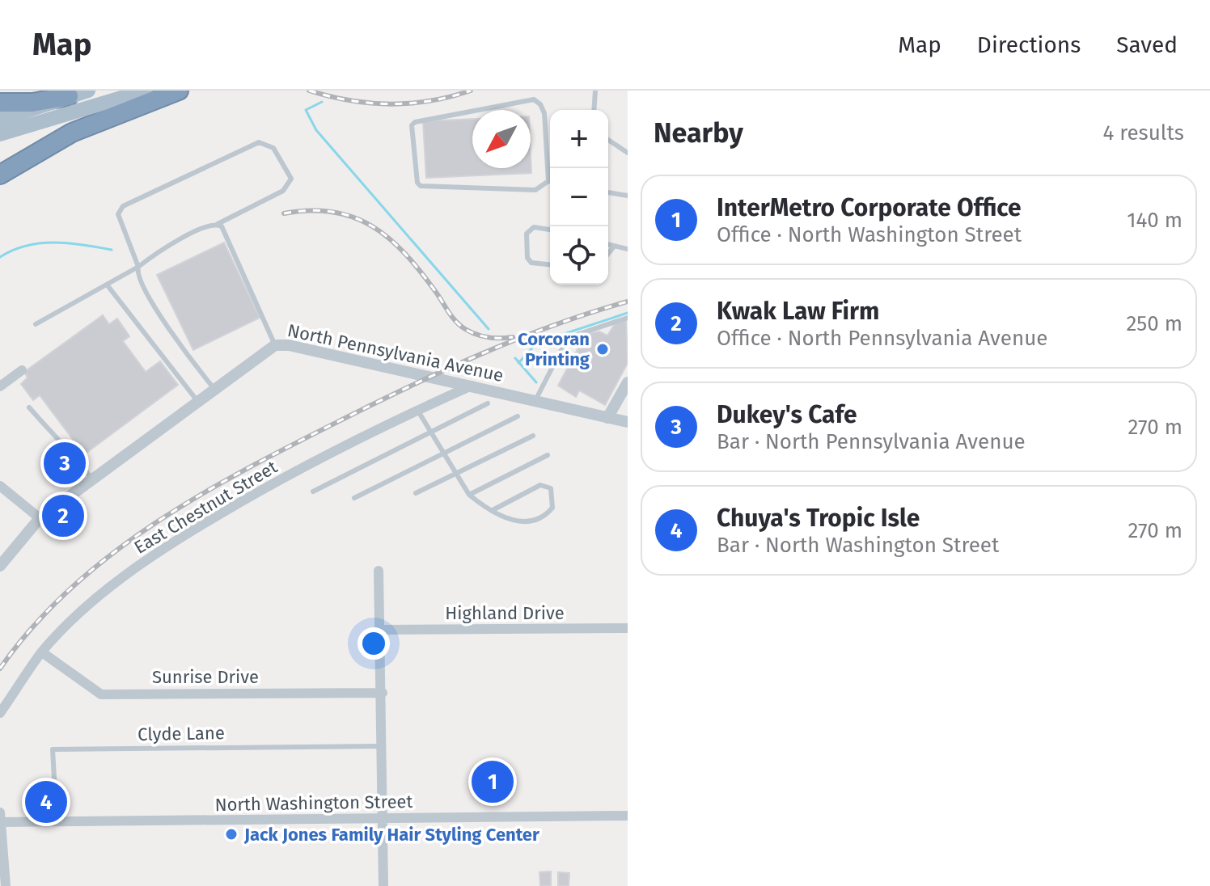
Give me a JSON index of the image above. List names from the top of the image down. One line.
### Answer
{"streets":{"street":["North Pennsylvania Avenue","East Chestnut Street","Highland Drive","Sunrise Drive","North Washington Street"],"lane":["Clyde Lane"]},"crossings":[["North Pennsylvania Avenue","East Chestnut Street"],["East Chestnut Street","Sunrise Drive"],["Clyde Lane","North Washington Street"]],"places":["Corcoran Printing","Jack Jones Family Hair Styling Center"],"north":"bottom left","page":{"header":"Map","nav":["Map","Directions","Saved"],"heading":["Nearby","4 results"],"map_buttons":["+","−"],"list":[{"mark":"1","name":"InterMetro Corporate Office","note":"Office · North Washington Street","value":"140 m"},{"mark":"2","name":"Kwak Law Firm","note":"Office · North Pennsylvania Avenue","value":"250 m"},{"mark":"3","name":"Dukey's Cafe","note":"Bar · North Pennsylvania Avenue","value":"270 m"},{"mark":"4","name":"Chuya's Tropic Isle","note":"Bar · North Washington Street","value":"270 m"}],"pins":["3","2","1","4"]}}
